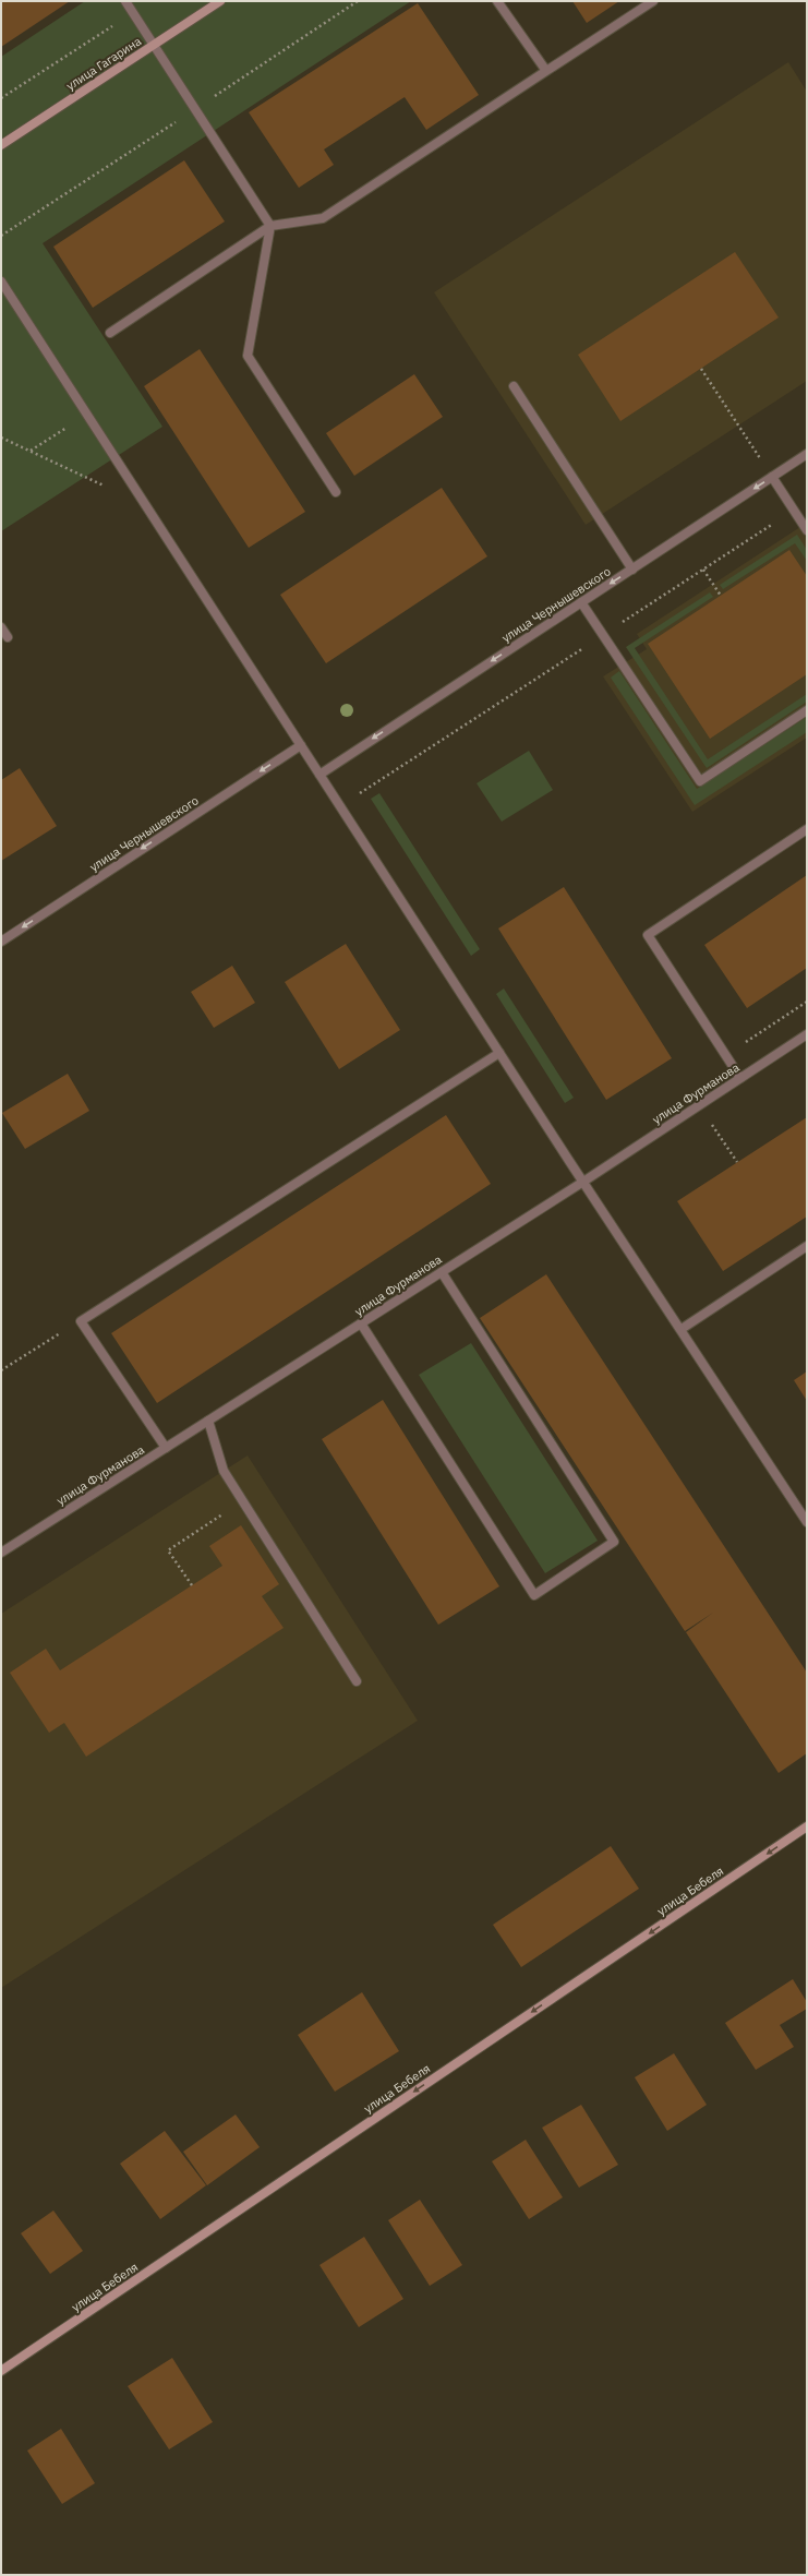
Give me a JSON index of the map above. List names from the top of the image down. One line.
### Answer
{"streets":{"street":["улица Гагарина","улица Чернышевского","улица Фурманова","улица Бебеля"]},"one_way":["улица Чернышевского","улица Бебеля"]}
